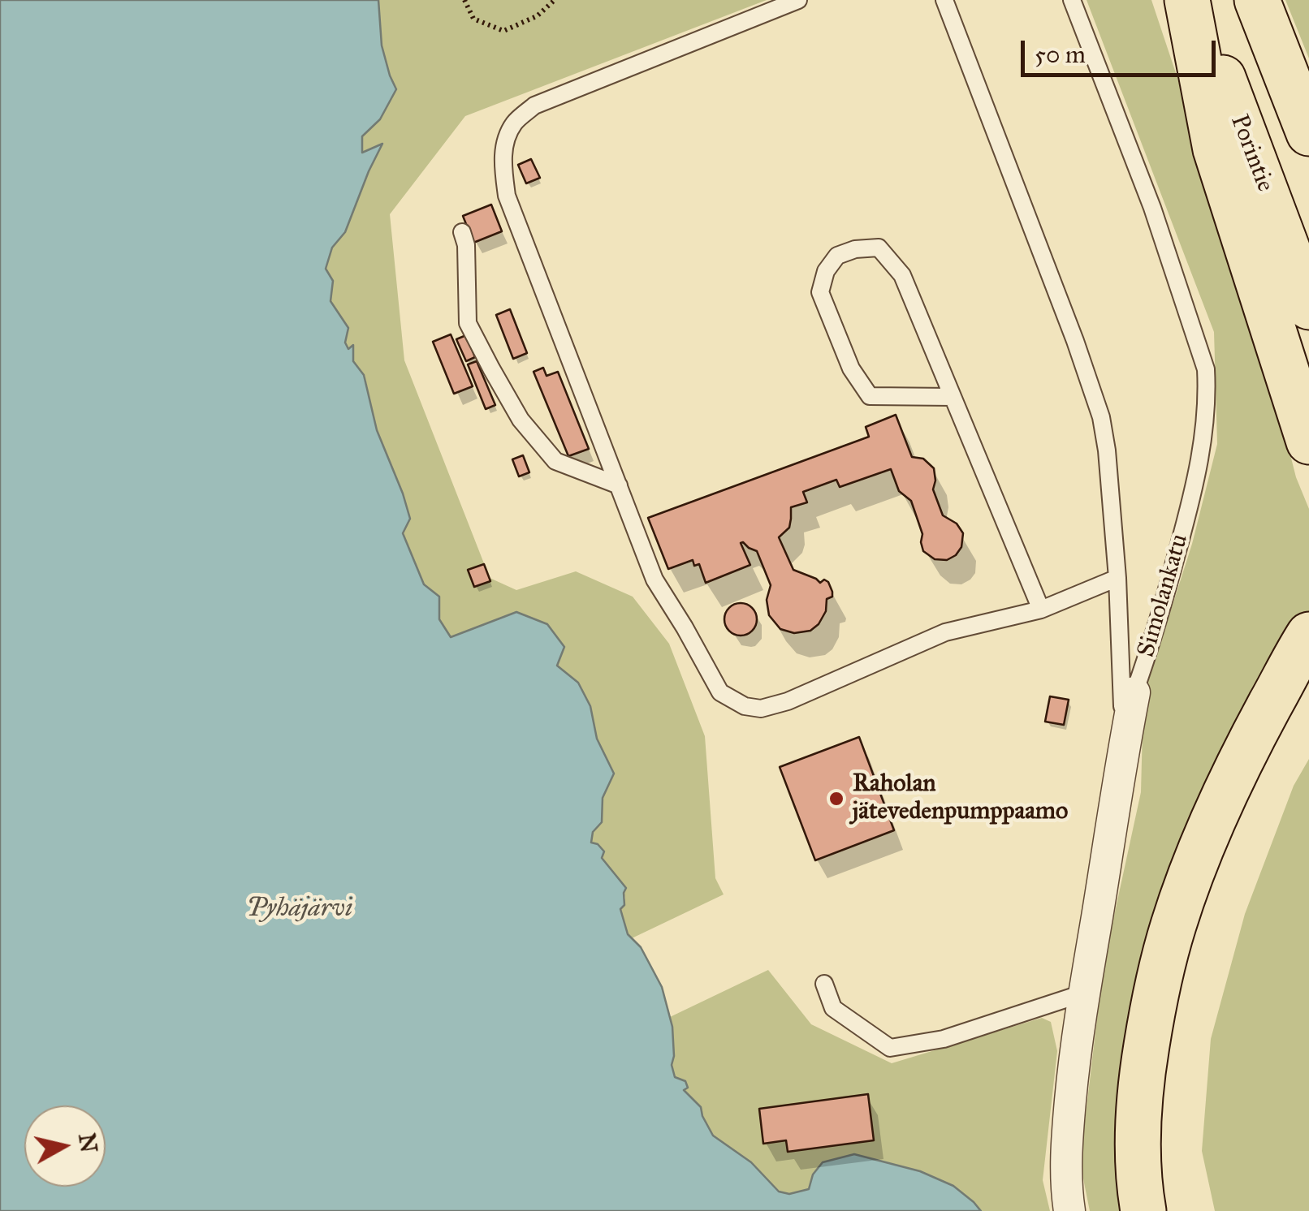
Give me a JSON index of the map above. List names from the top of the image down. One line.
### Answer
{"streets":{"highway":["Porintie"],"street":["Simolankatu"]},"water":["Pyhäjärvi"],"places":["Raholan jätevedenpumppaamo"],"scale_bar":"50 m","north":"right"}
